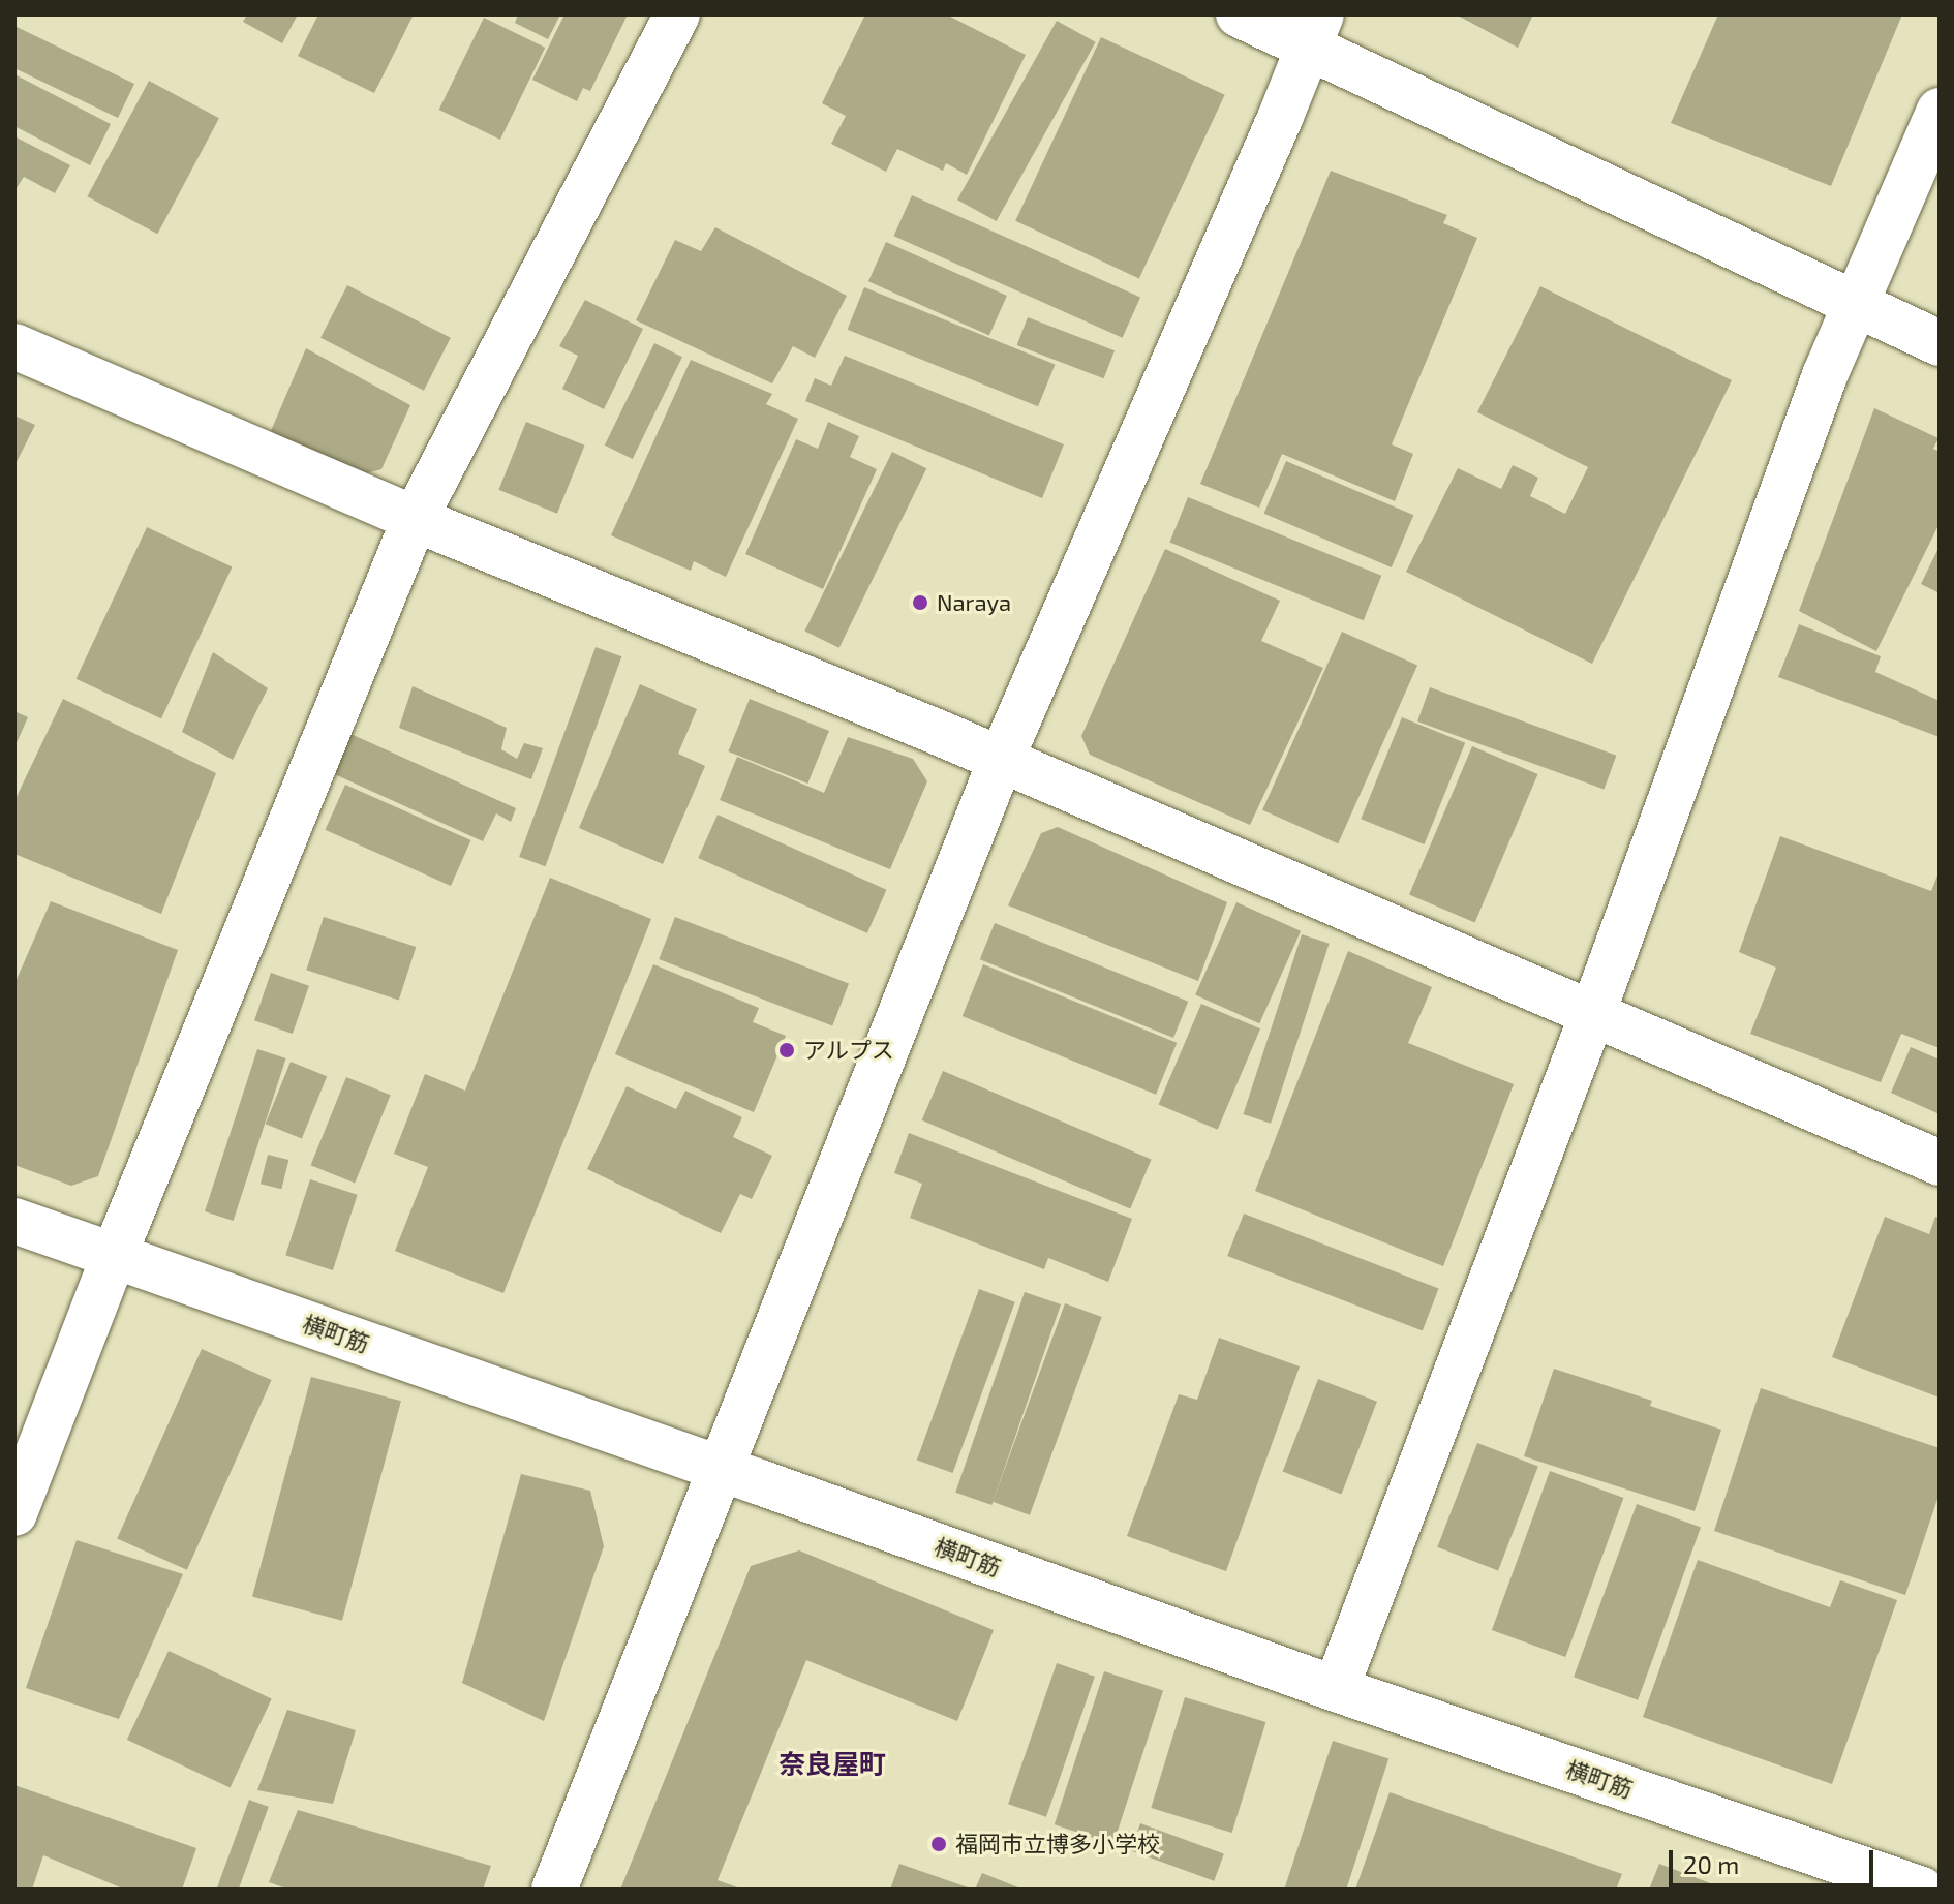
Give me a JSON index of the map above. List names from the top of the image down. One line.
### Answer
{"streets":{"street":["横町筋"]},"districts":["奈良屋町"],"places":["Naraya","アルプス","福岡市立博多小学校"],"scale_bar":"20 m"}
